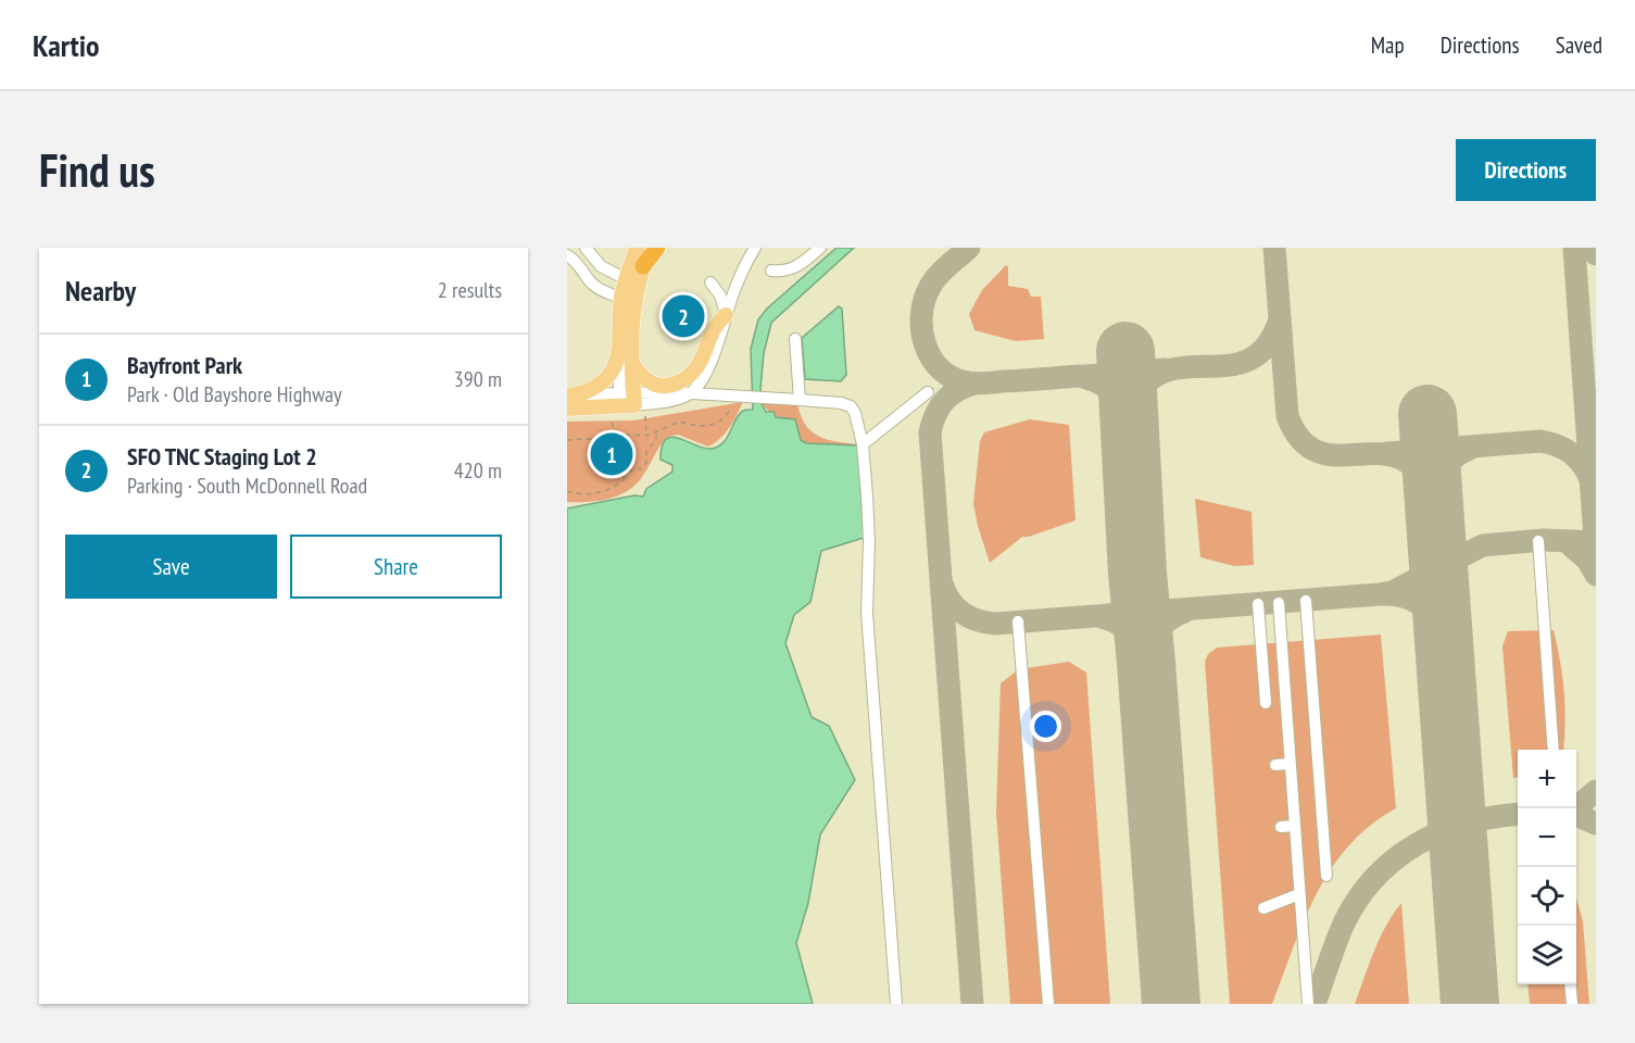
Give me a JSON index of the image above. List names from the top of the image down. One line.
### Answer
{"page":{"header":"Kartio","nav":["Map","Directions","Saved"],"buttons":["Directions",["Save","Share"]],"title":"Find us","heading":["Nearby","2 results"],"pins":["2","1"],"list":[{"mark":"1","name":"Bayfront Park","note":"Park · Old Bayshore Highway","value":"390 m"},{"mark":"2","name":"SFO TNC Staging Lot 2","note":"Parking · South McDonnell Road","value":"420 m"}],"map_buttons":["+","−"]}}
